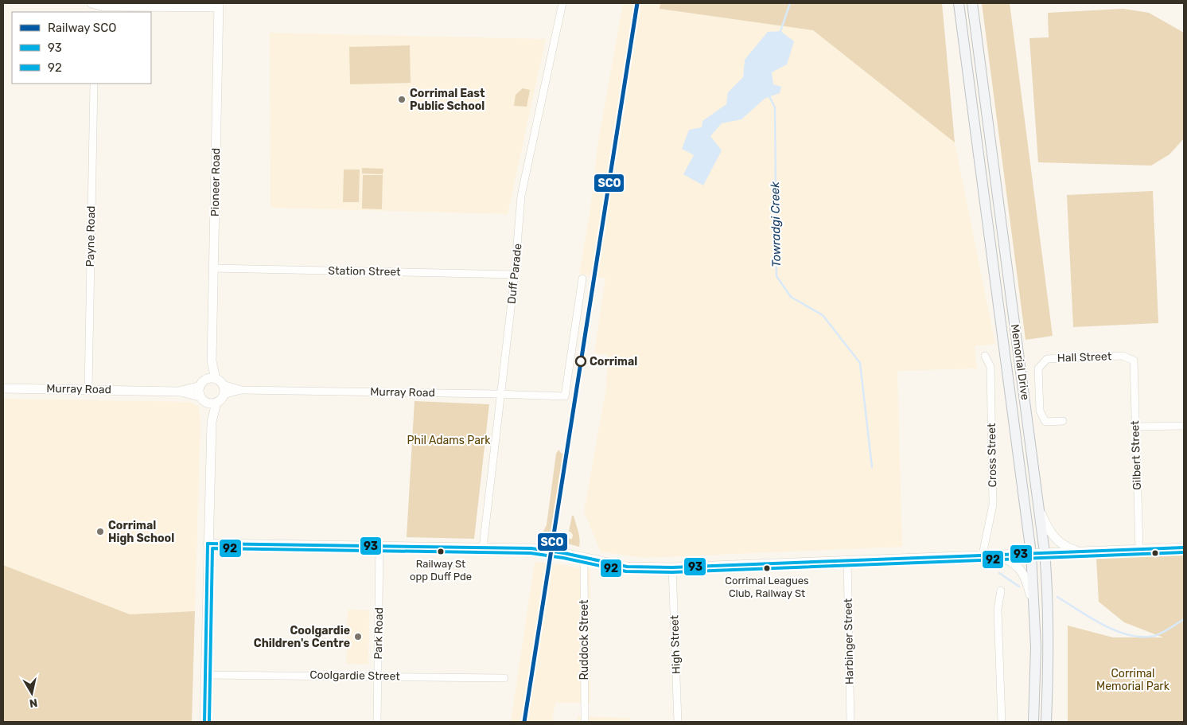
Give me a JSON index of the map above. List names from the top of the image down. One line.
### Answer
{"streets":{"main road":["Pioneer Road","Memorial Drive","Murray Road"],"street":["Payne Road","Station Street","Duff Parade","Hall Street","Cross Street","Gilbert Street","Park Road","Ruddock Street","Harbinger Street","High Street","Coolgardie Street"]},"crossings":[["Pioneer Road","Station Street"],["Pioneer Road","Murray Road"],["Payne Road","Murray Road"],["Station Street","Duff Parade"],["Duff Parade","Murray Road"],["Hall Street","Gilbert Street"],["Park Road","Coolgardie Street"]],"water":["Towradgi Creek"],"parks":["Phil Adams Park","Corrimal Memorial Park"],"places":["Corrimal East Public School","Corrimal","Corrimal High School","Railway St opp Duff Pde","Corrimal Leagues Club, Railway St","Coolgardie Children's Centre"],"lines":["rail line SCO","transit line 93","transit line 92"],"legend":["Railway SCO","93","92"],"north":"bottom"}
